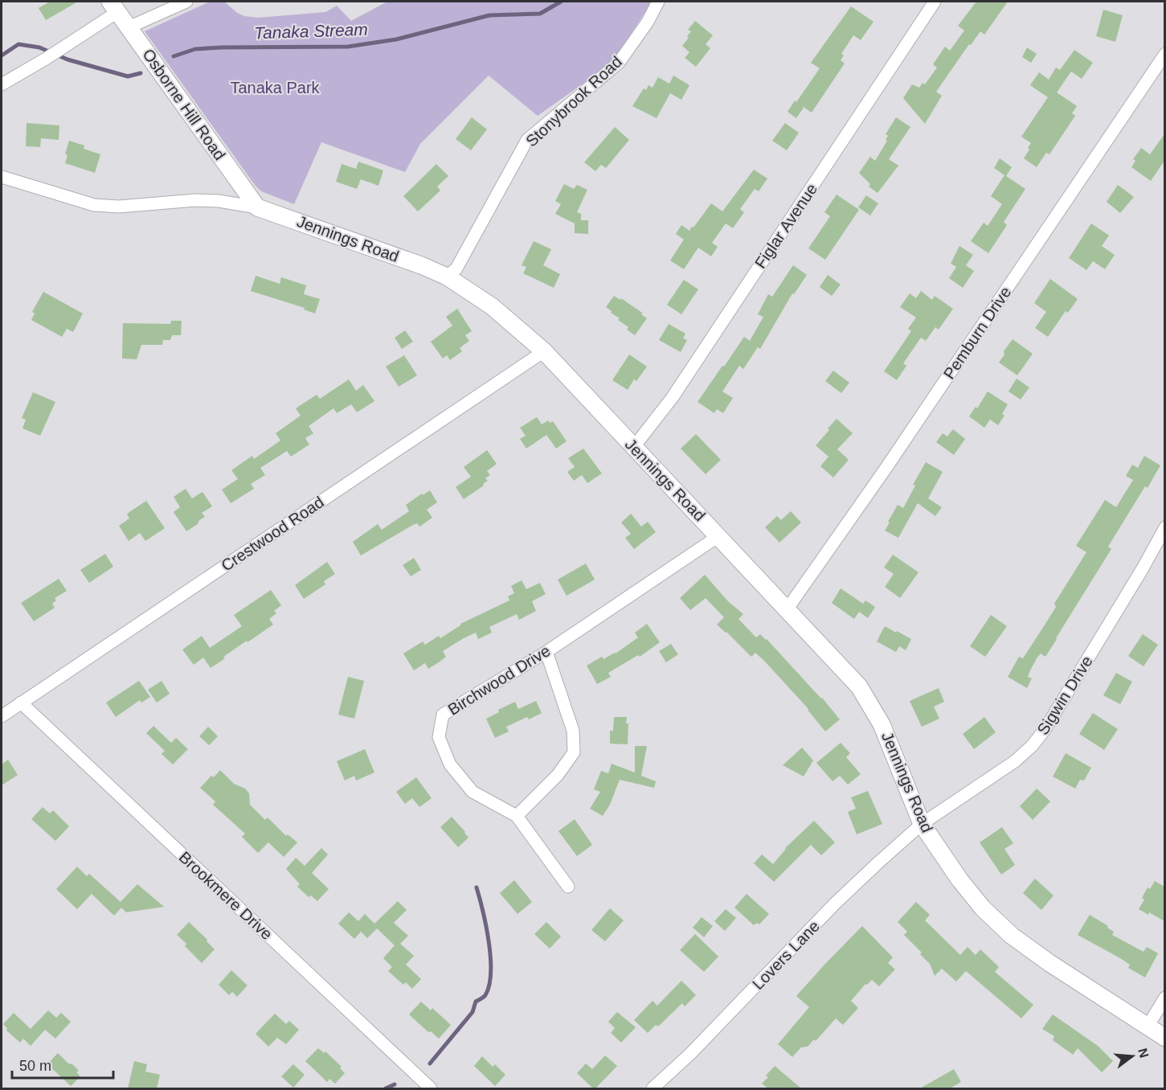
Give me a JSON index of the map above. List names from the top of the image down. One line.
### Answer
{"streets":{"street":["Stonybrook Road","Osborne Hill Road","Figlar Avenue","Jennings Road","Pemburn Drive","Crestwood Road","Birchwood Drive","Sigwin Drive","Brookmere Drive","Lovers Lane"]},"crossings":[["Stonybrook Road","Jennings Road"],["Osborne Hill Road","Jennings Road"],["Figlar Avenue","Jennings Road"],["Jennings Road","Pemburn Drive"],["Jennings Road","Crestwood Road"],["Jennings Road","Birchwood Drive"],["Jennings Road","Sigwin Drive"],["Jennings Road","Lovers Lane"],["Crestwood Road","Brookmere Drive"],["Sigwin Drive","Lovers Lane"]],"water":["Tanaka Stream"],"parks":["Tanaka Park"],"scale_bar":"50 m","north":"right"}
